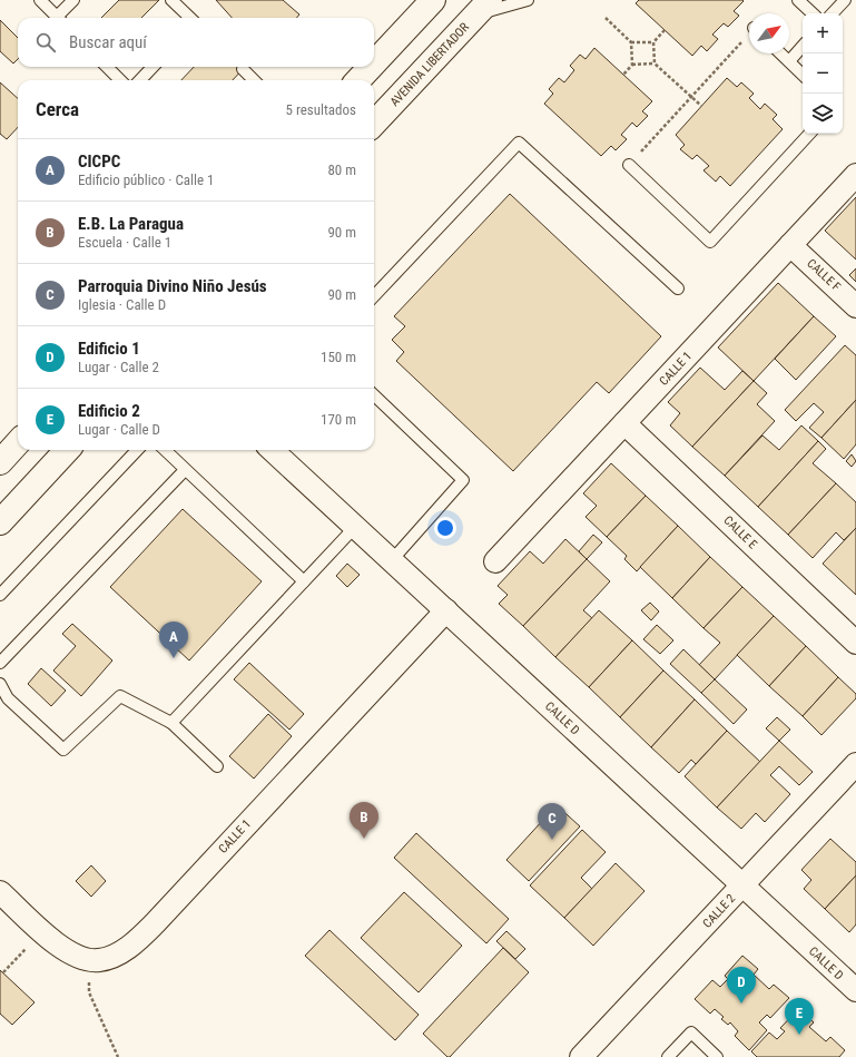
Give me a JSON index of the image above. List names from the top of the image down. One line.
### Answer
{"streets":{"main road":["AVENIDA LIBERTADOR"],"street":["CALLE F","CALLE 1","CALLE E","CALLE D","CALLE 2"]},"crossings":[["CALLE F","CALLE 1"],["CALLE 1","CALLE E"],["CALLE 1","CALLE D"],["CALLE D","CALLE 2"]],"north":"top right","page":{"map_buttons":["+","−"],"search":"Buscar aquí","heading":["Cerca","5 resultados"],"list":[{"mark":"A","name":"CICPC","note":"Edificio público · Calle 1","value":"80 m"},{"mark":"B","name":"E.B. La Paragua","note":"Escuela · Calle 1","value":"90 m"},{"mark":"C","name":"Parroquia Divino Niño Jesús","note":"Iglesia · Calle D","value":"90 m"},{"mark":"D","name":"Edificio 1","note":"Lugar · Calle 2","value":"150 m"},{"mark":"E","name":"Edificio 2","note":"Lugar · Calle D","value":"170 m"}],"pins":["A","B","C","D","E"]}}
